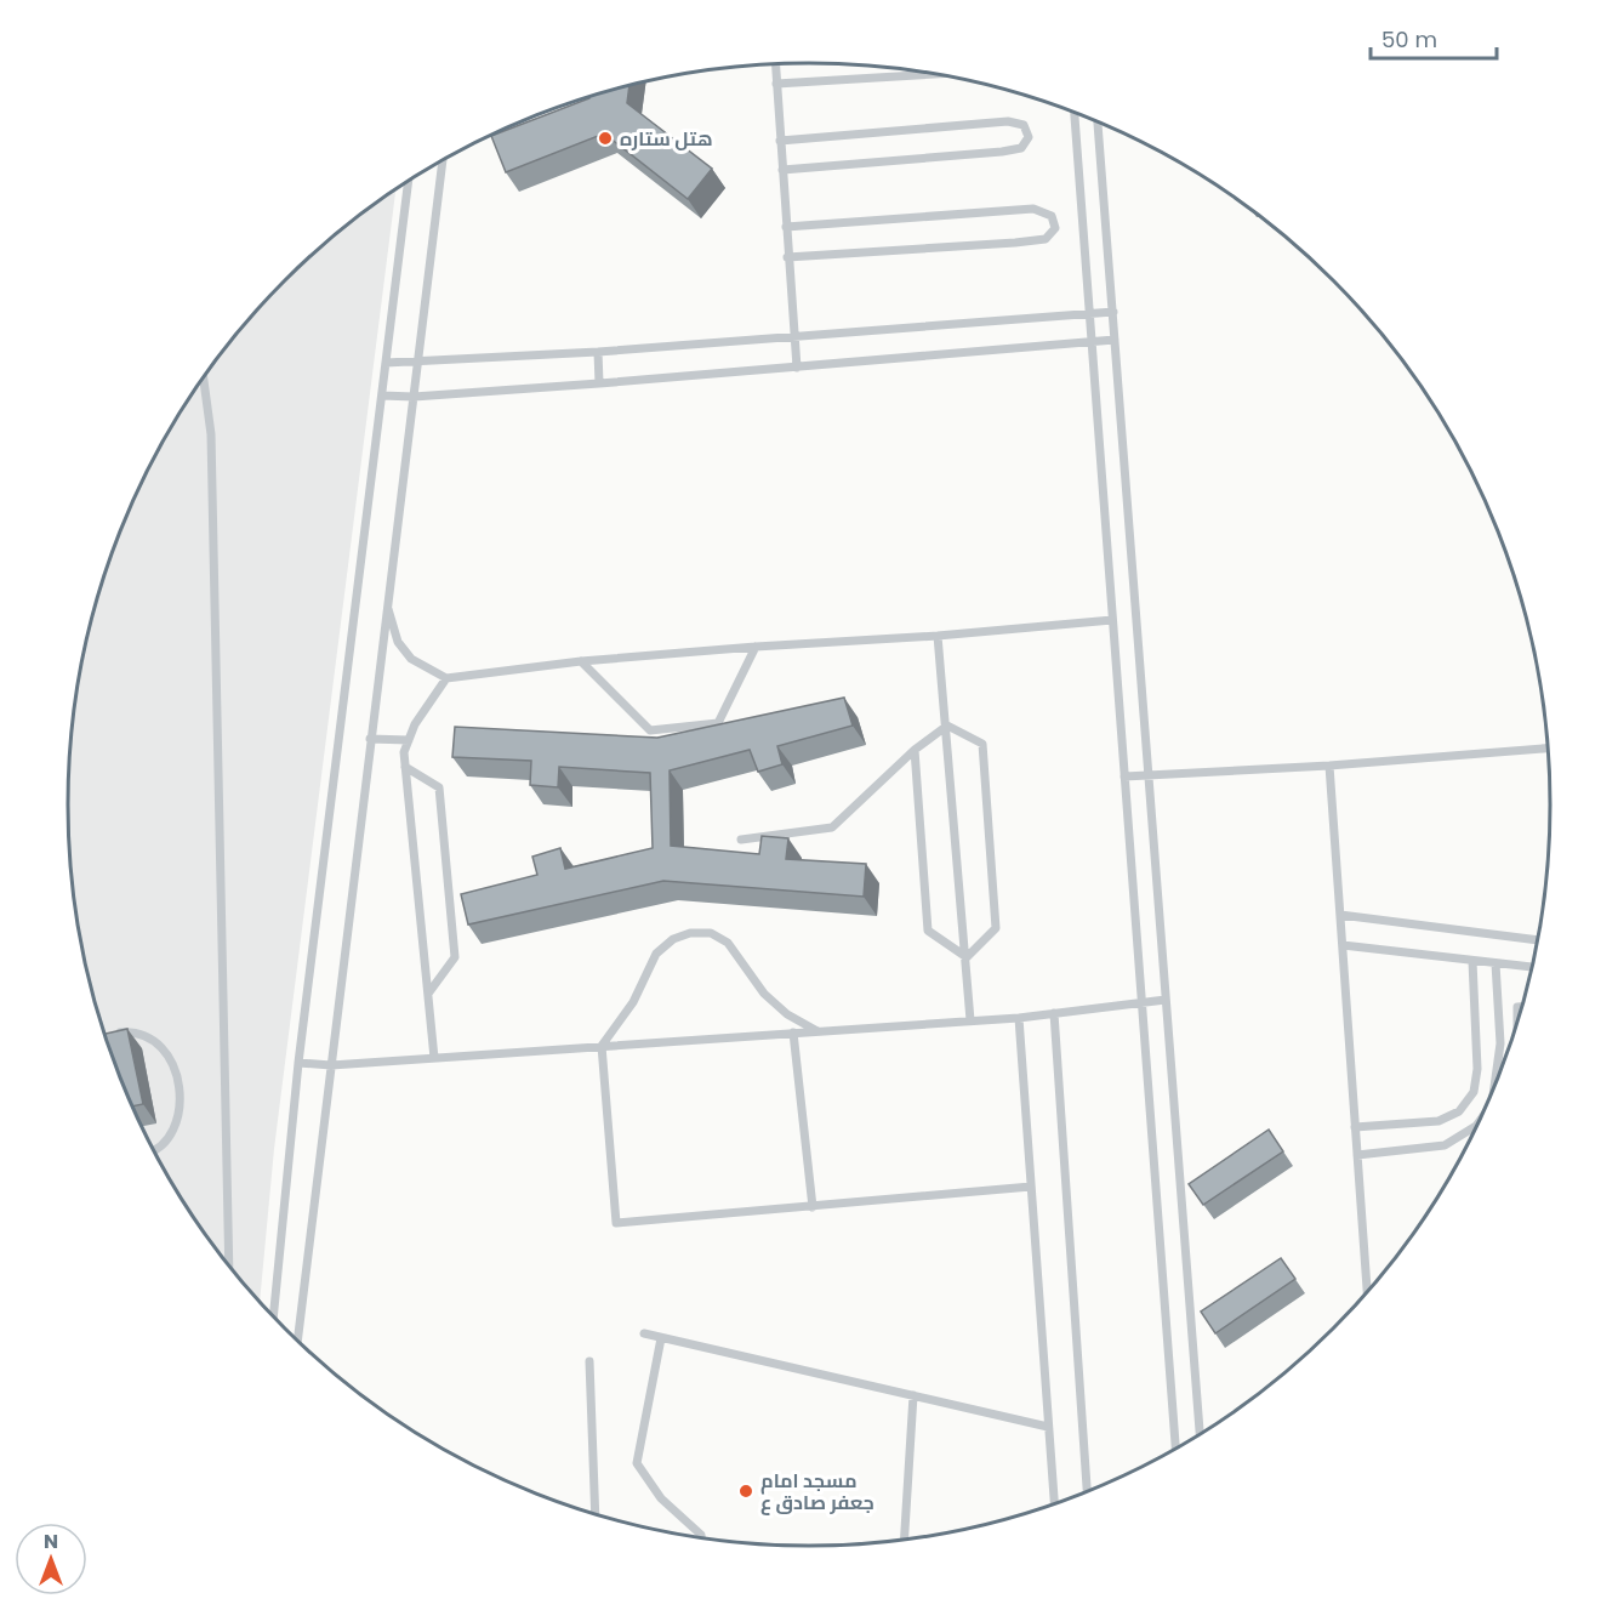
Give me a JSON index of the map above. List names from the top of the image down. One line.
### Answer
{"places":["هتل ستاره","مسجد امام جعفر صادق ع"],"scale_bar":"50 m","north":"top"}
